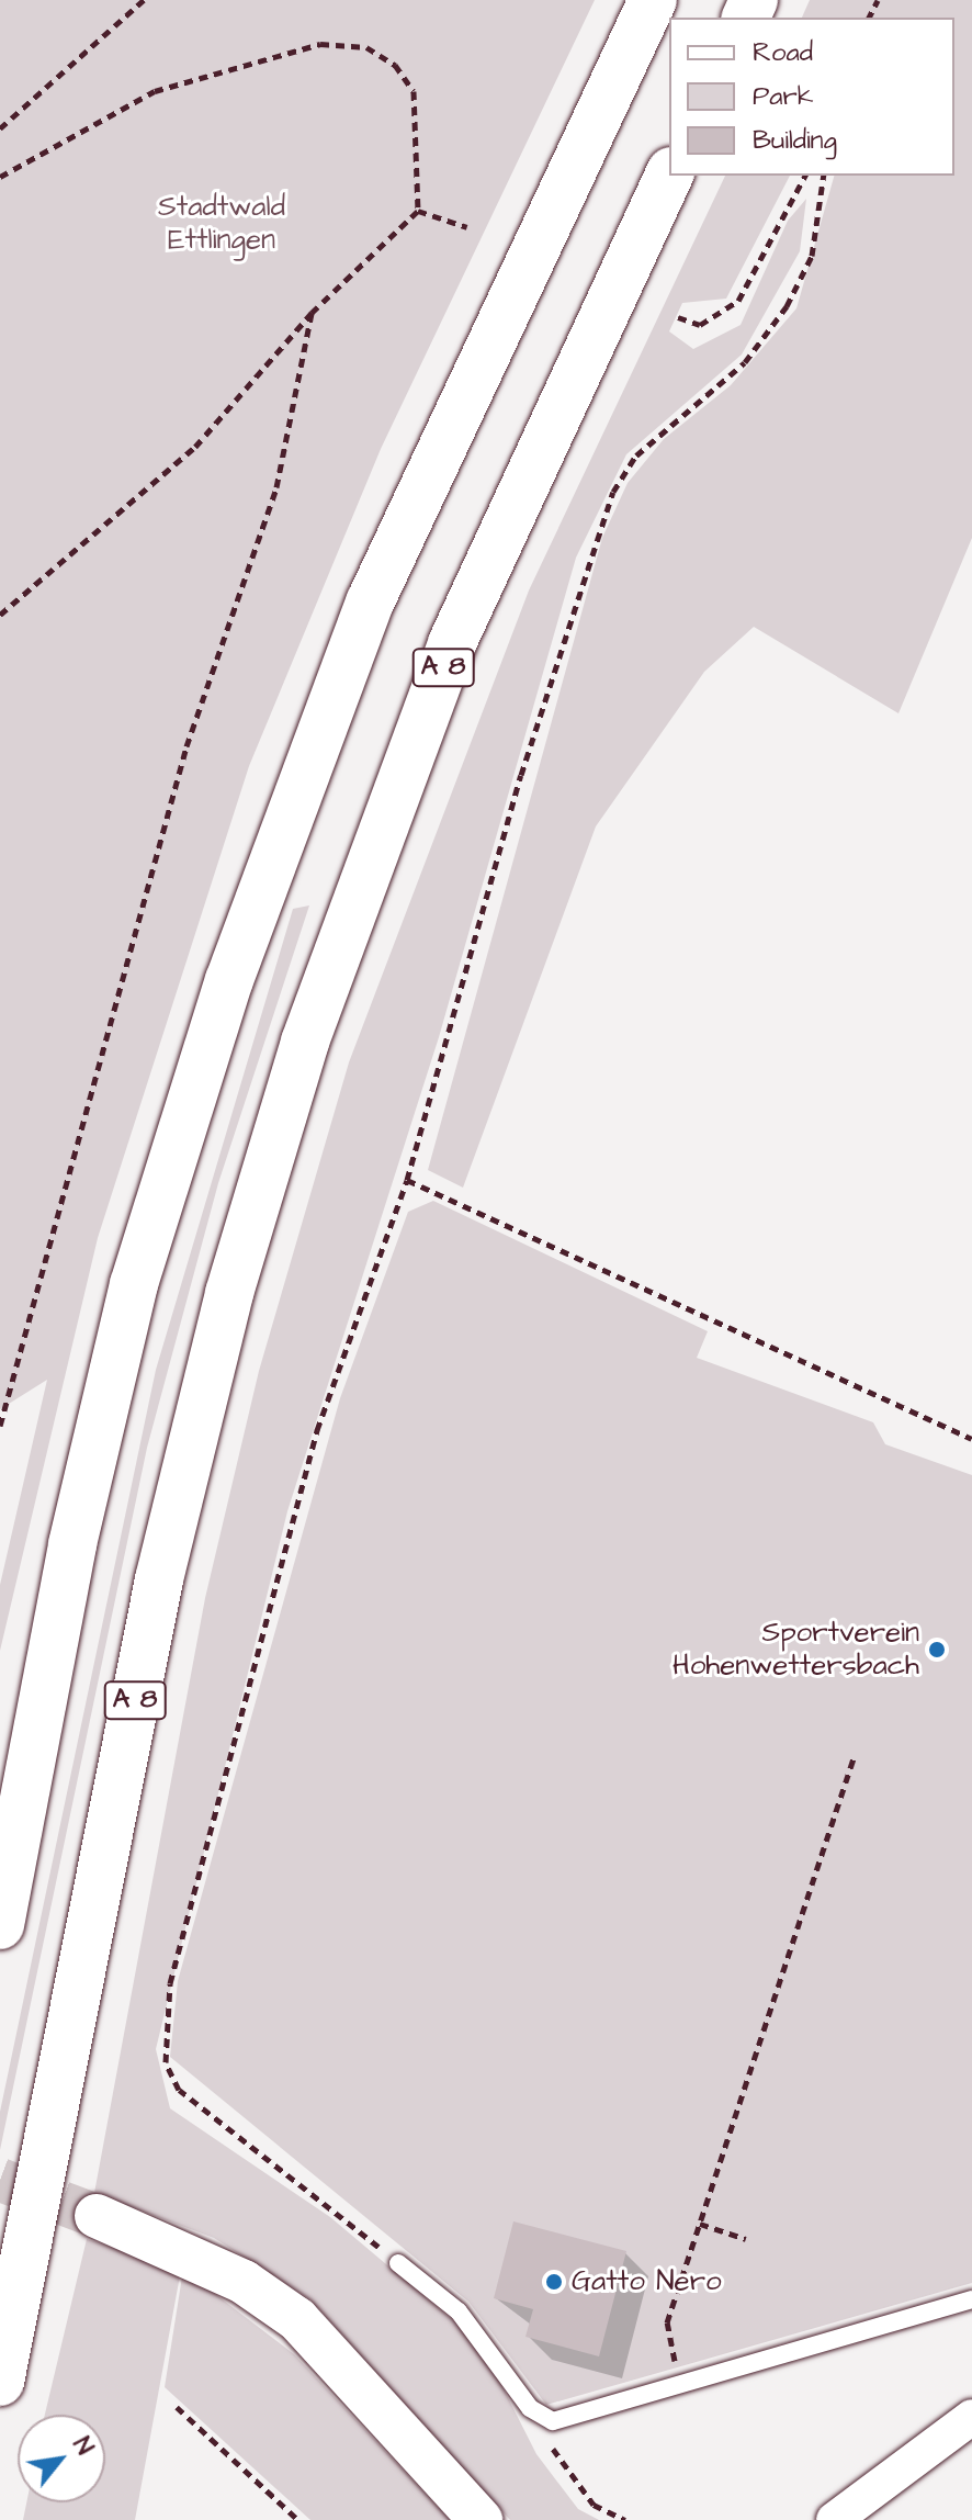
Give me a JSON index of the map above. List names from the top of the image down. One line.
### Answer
{"streets":{"highway":["A 8"]},"parks":["Stadtwald Ettlingen"],"places":["Sportverein Hohenwettersbach","Gatto Nero"],"legend":["Road","Park","Building"],"north":"top right"}
